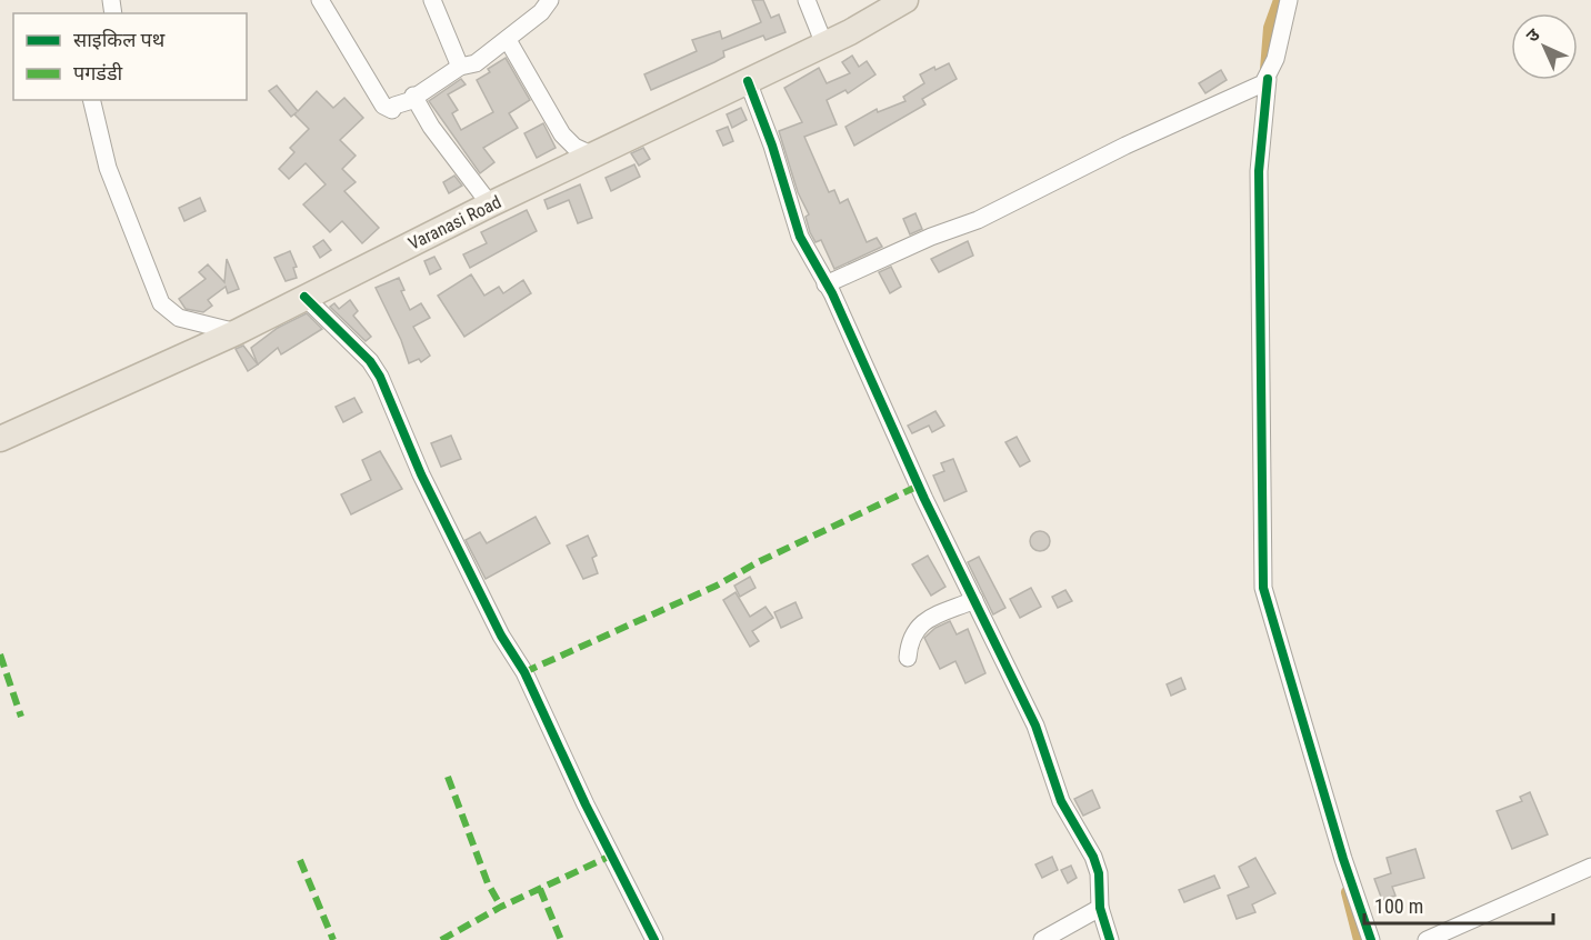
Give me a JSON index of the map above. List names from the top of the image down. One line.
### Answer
{"streets":{"highway":["Varanasi Road"]},"legend":["साइकिल पथ","पगडंडी"],"scale_bar":"100 m","north":"top left"}
